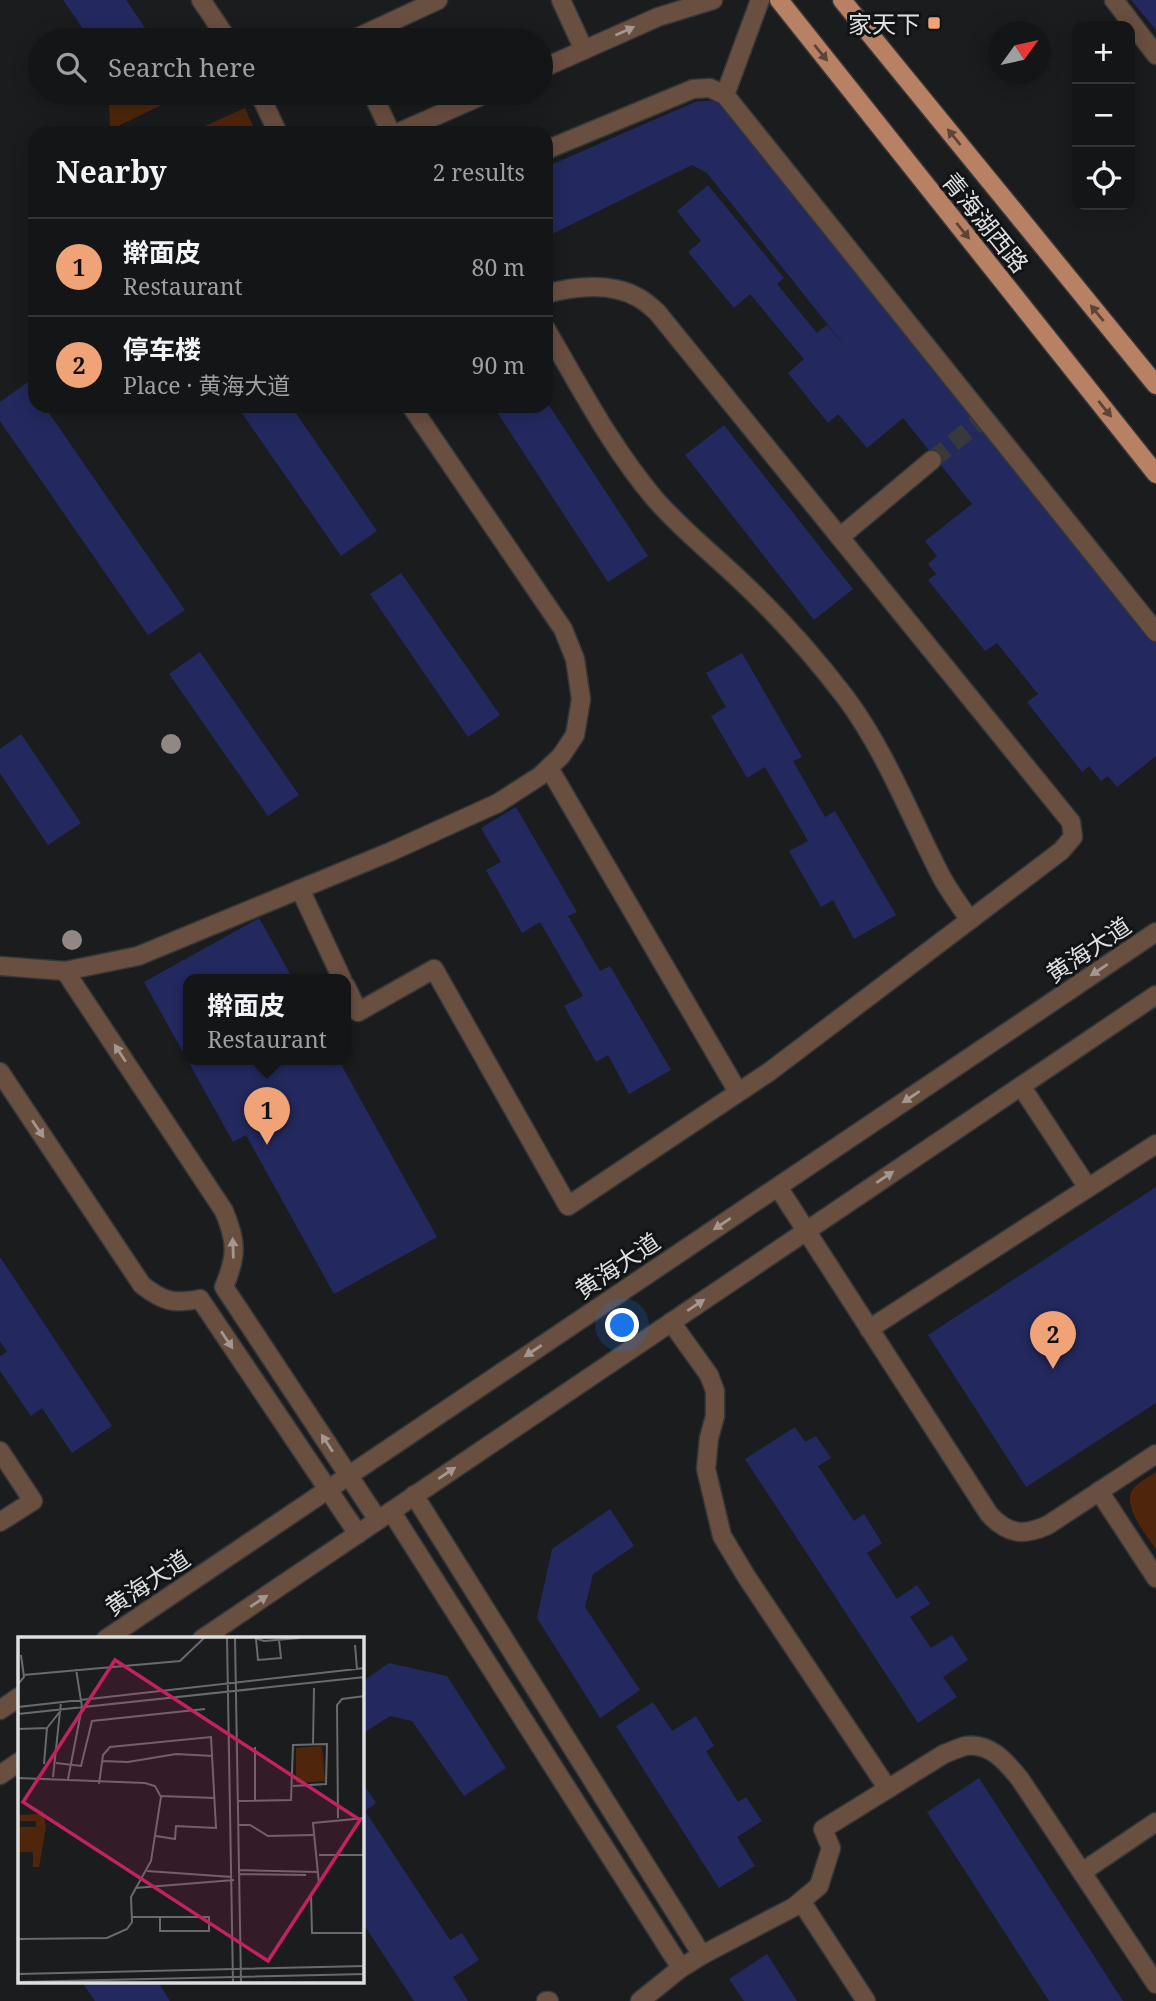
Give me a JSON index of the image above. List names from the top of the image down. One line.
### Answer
{"streets":{"main road":["青海湖西路"],"street":["黄海大道"]},"places":{"transit":["家天下"]},"north":"top right","page":{"map_buttons":["+","−"],"search":"Search here","heading":["Nearby","2 results"],"list":[{"mark":"1","name":"擀面皮","note":"Restaurant","value":"80 m"},{"mark":"2","name":"停车楼","note":"Place · 黄海大道","value":"90 m"}],"popup":["擀面皮","Restaurant"],"pins":["1","2"]}}
